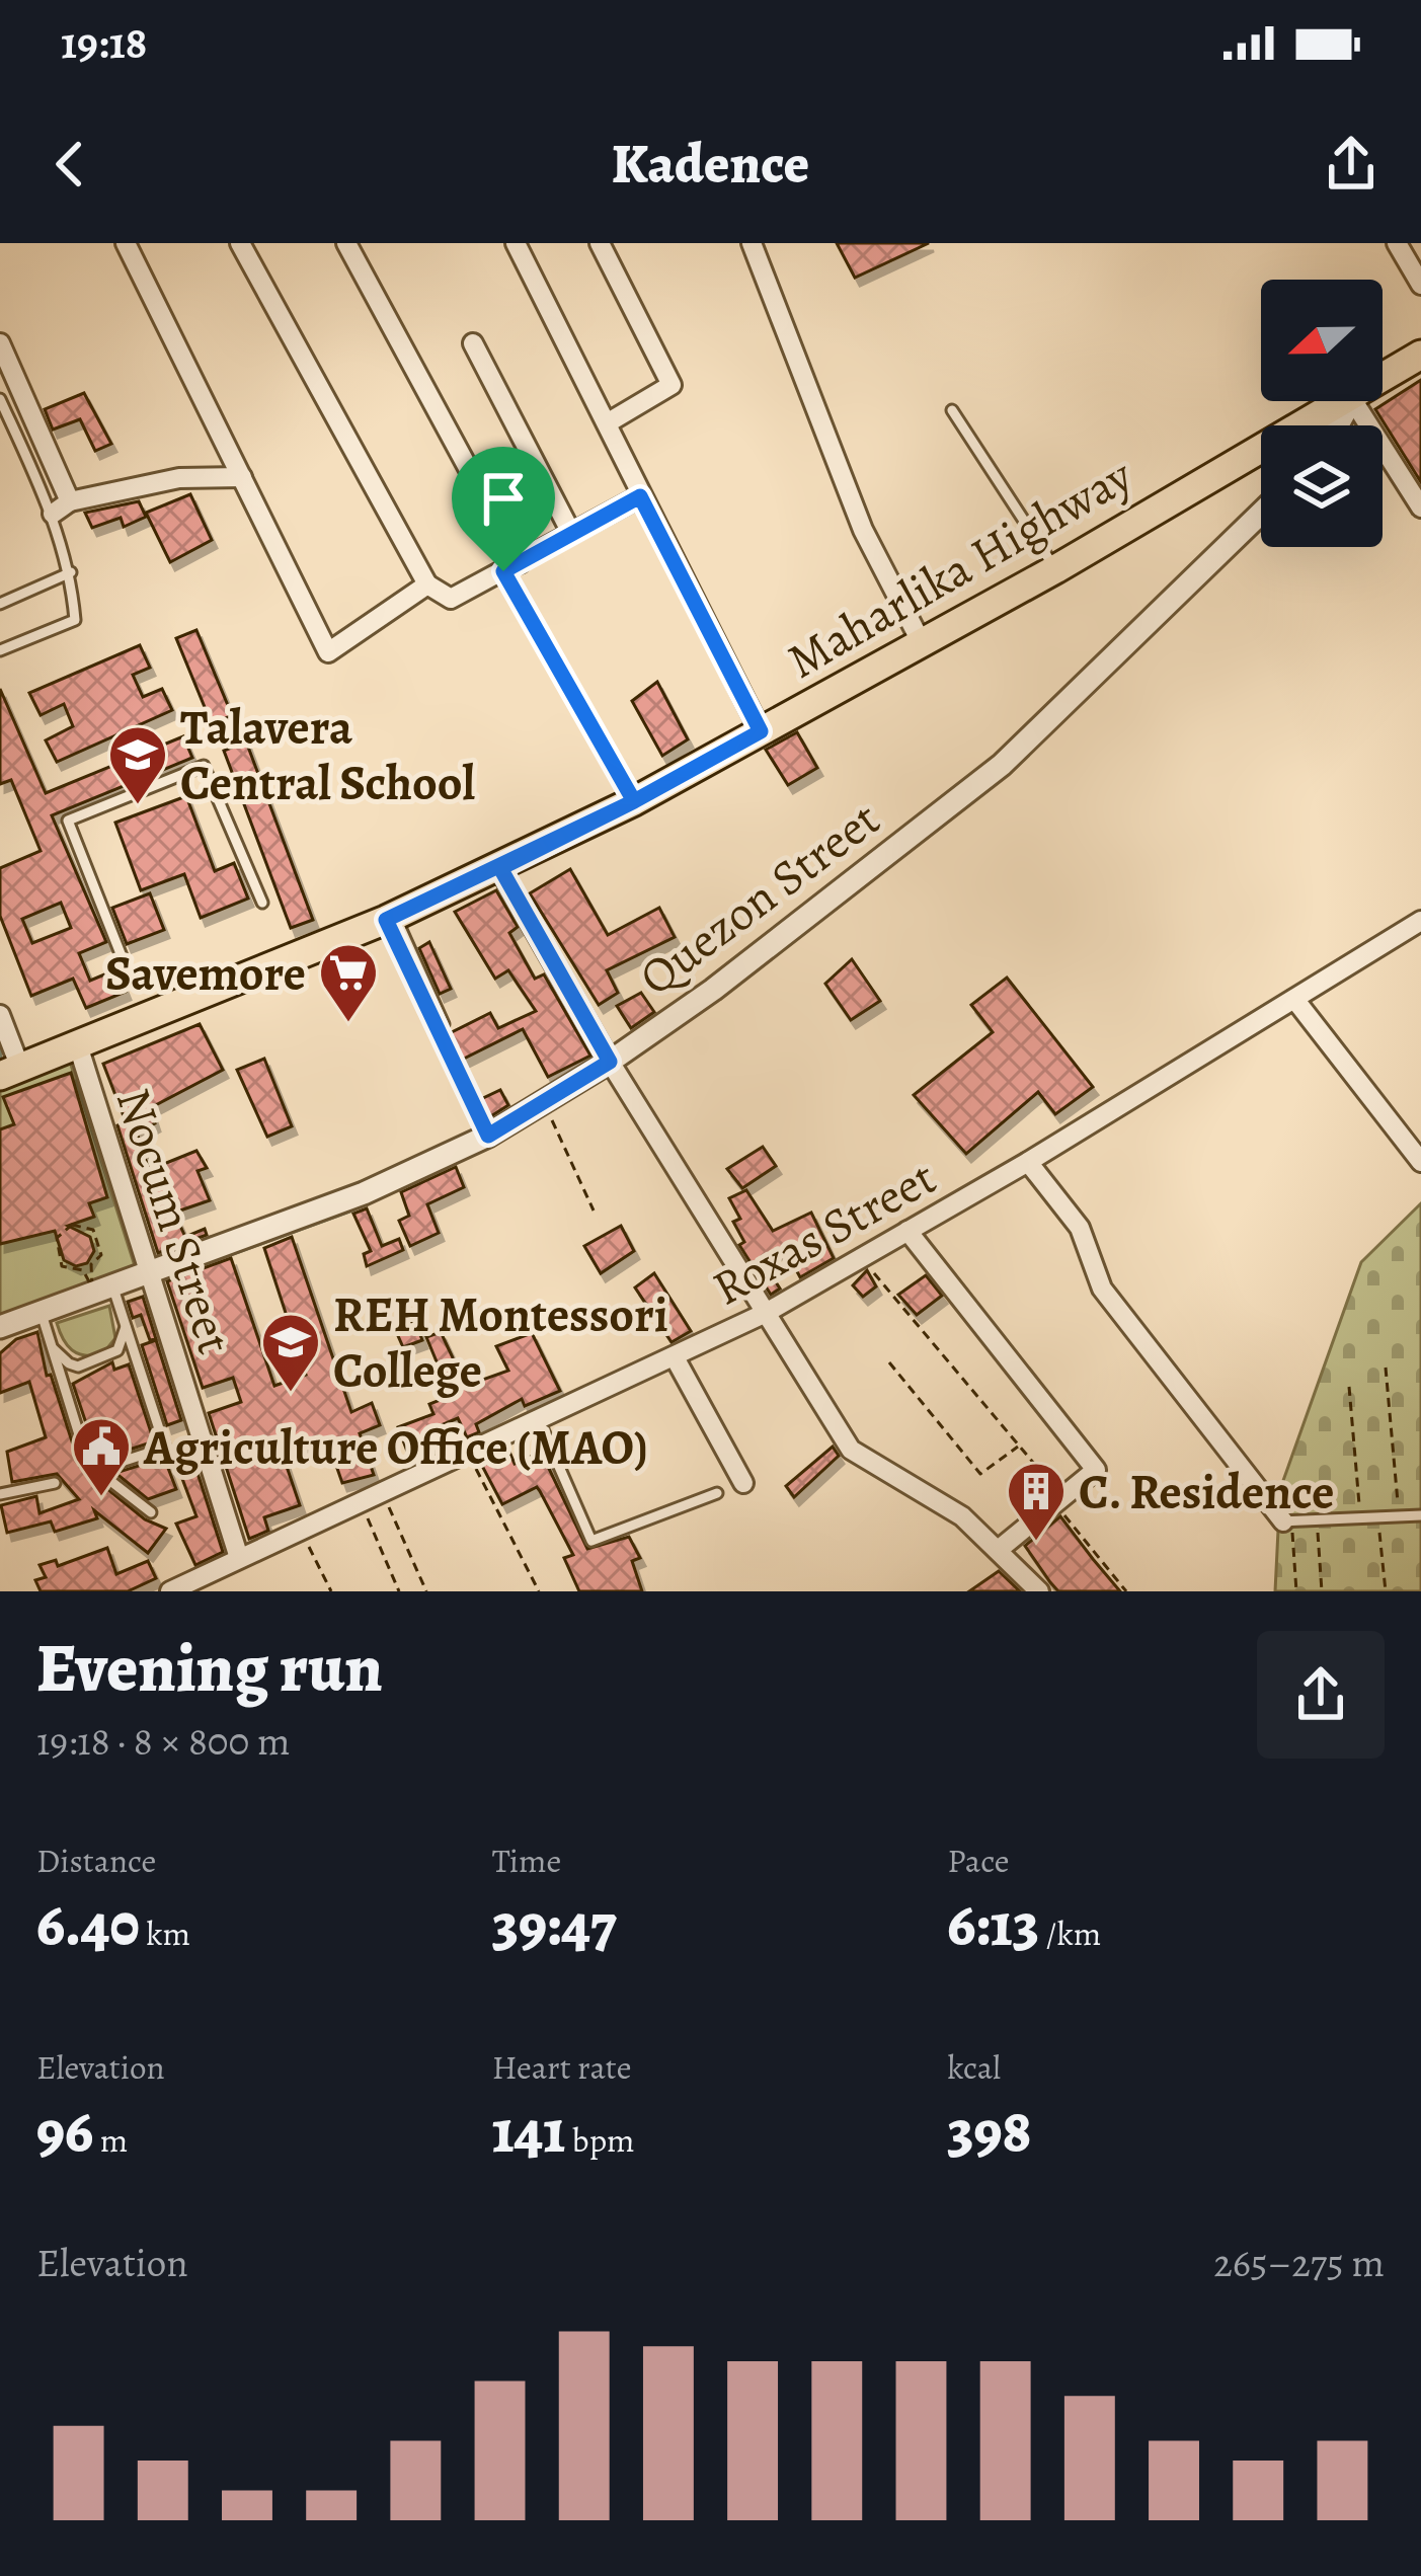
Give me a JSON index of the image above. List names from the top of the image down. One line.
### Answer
{"streets":{"main road":["Maharlika Highway"],"street":["Quezon Street","Nocum Street","Roxas Street"]},"crossings":[["Maharlika Highway","Nocum Street"],["Quezon Street","Nocum Street"],["Nocum Street","Roxas Street"]],"places":{"school or university":["Talavera Central School","REH Montessori College"],"supermarket":["Savemore"],"public building":["Agriculture Office (MAO)"],"building":["C. Residence"]},"north":"left","page":{"status":"19:18","header":"Kadence","heading":["Evening run","19:18 · 8 × 800 m"],"stats":[["Distance","6.40 km"],["Time","39:47"],["Pace","6:13 /km"],["Elevation","96 m"],["Heart rate","141 bpm"],["kcal","398"]],"chart":["Elevation","265–275 m"]}}
